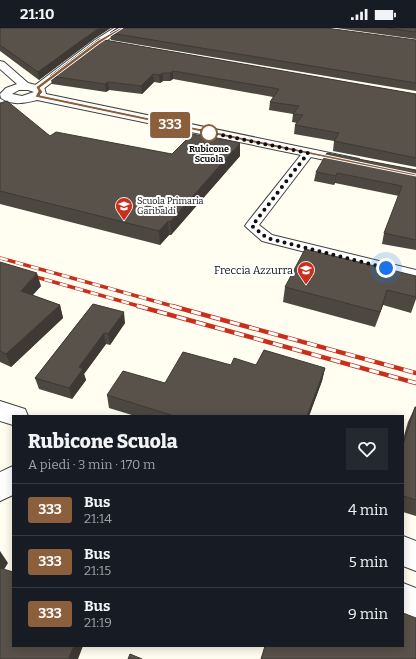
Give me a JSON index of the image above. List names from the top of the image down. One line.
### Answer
{"places":{"other":["Rubicone Scuola"],"school or university":["Scuola Primaria Garibaldi","Freccia Azzurra"]},"lines":["bus line 333"],"page":{"status":"21:10","on_map":"333","heading":["Rubicone Scuola","A piedi · 3 min · 170 m"],"list":[{"mark":"333","name":"Bus","note":"21:14","value":"4 min"},{"mark":"333","name":"Bus","note":"21:15","value":"5 min"},{"mark":"333","name":"Bus","note":"21:19","value":"9 min"}]}}
